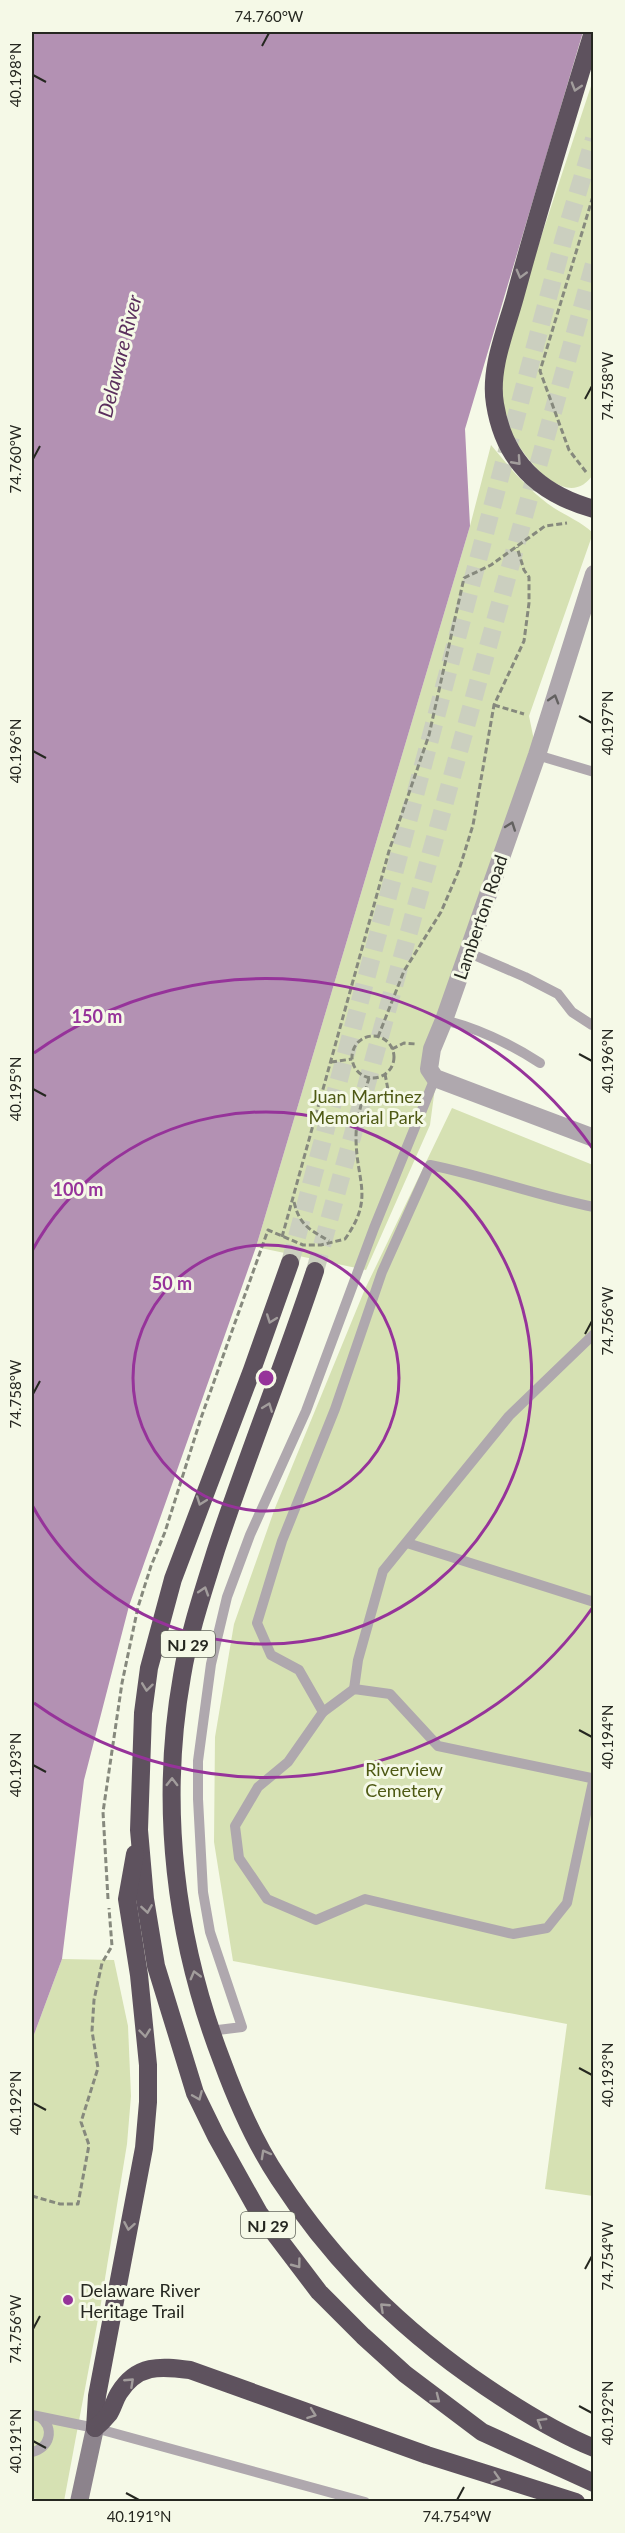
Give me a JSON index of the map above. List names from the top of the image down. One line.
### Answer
{"streets":{"highway":["NJ 29"],"street":["Lamberton Road"]},"one_way":["Lamberton Road"],"water":["Delaware River"],"parks":["Juan Martinez Memorial Park","Riverview Cemetery"],"places":["Delaware River Heritage Trail"],"coordinates":["74.760°W","40.198°N","74.758°W","40.197°N","40.196°N","40.195°N","74.756°W","40.194°N","40.193°N","40.192°N","74.754°W","40.191°N"],"rings":["150 m","100 m","50 m"]}
